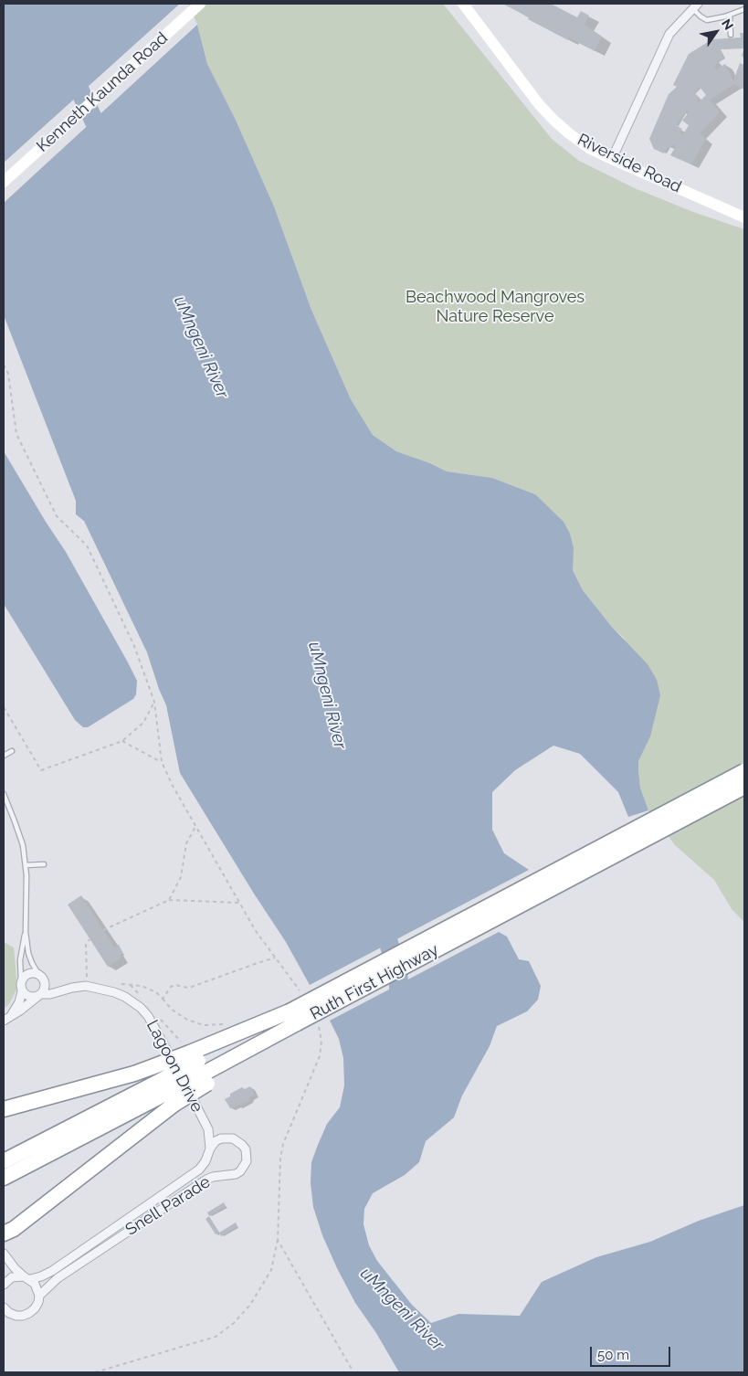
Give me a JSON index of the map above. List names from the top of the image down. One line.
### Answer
{"streets":{"highway":["Ruth First Highway"],"main road":["Kenneth Kaunda Road","Riverside Road"],"street":["Lagoon Drive","Snell Parade"]},"crossings":[["Lagoon Drive","Snell Parade"]],"water":["uMngeni River"],"parks":["Beachwood Mangroves Nature Reserve"],"scale_bar":"50 m","north":"top right"}
